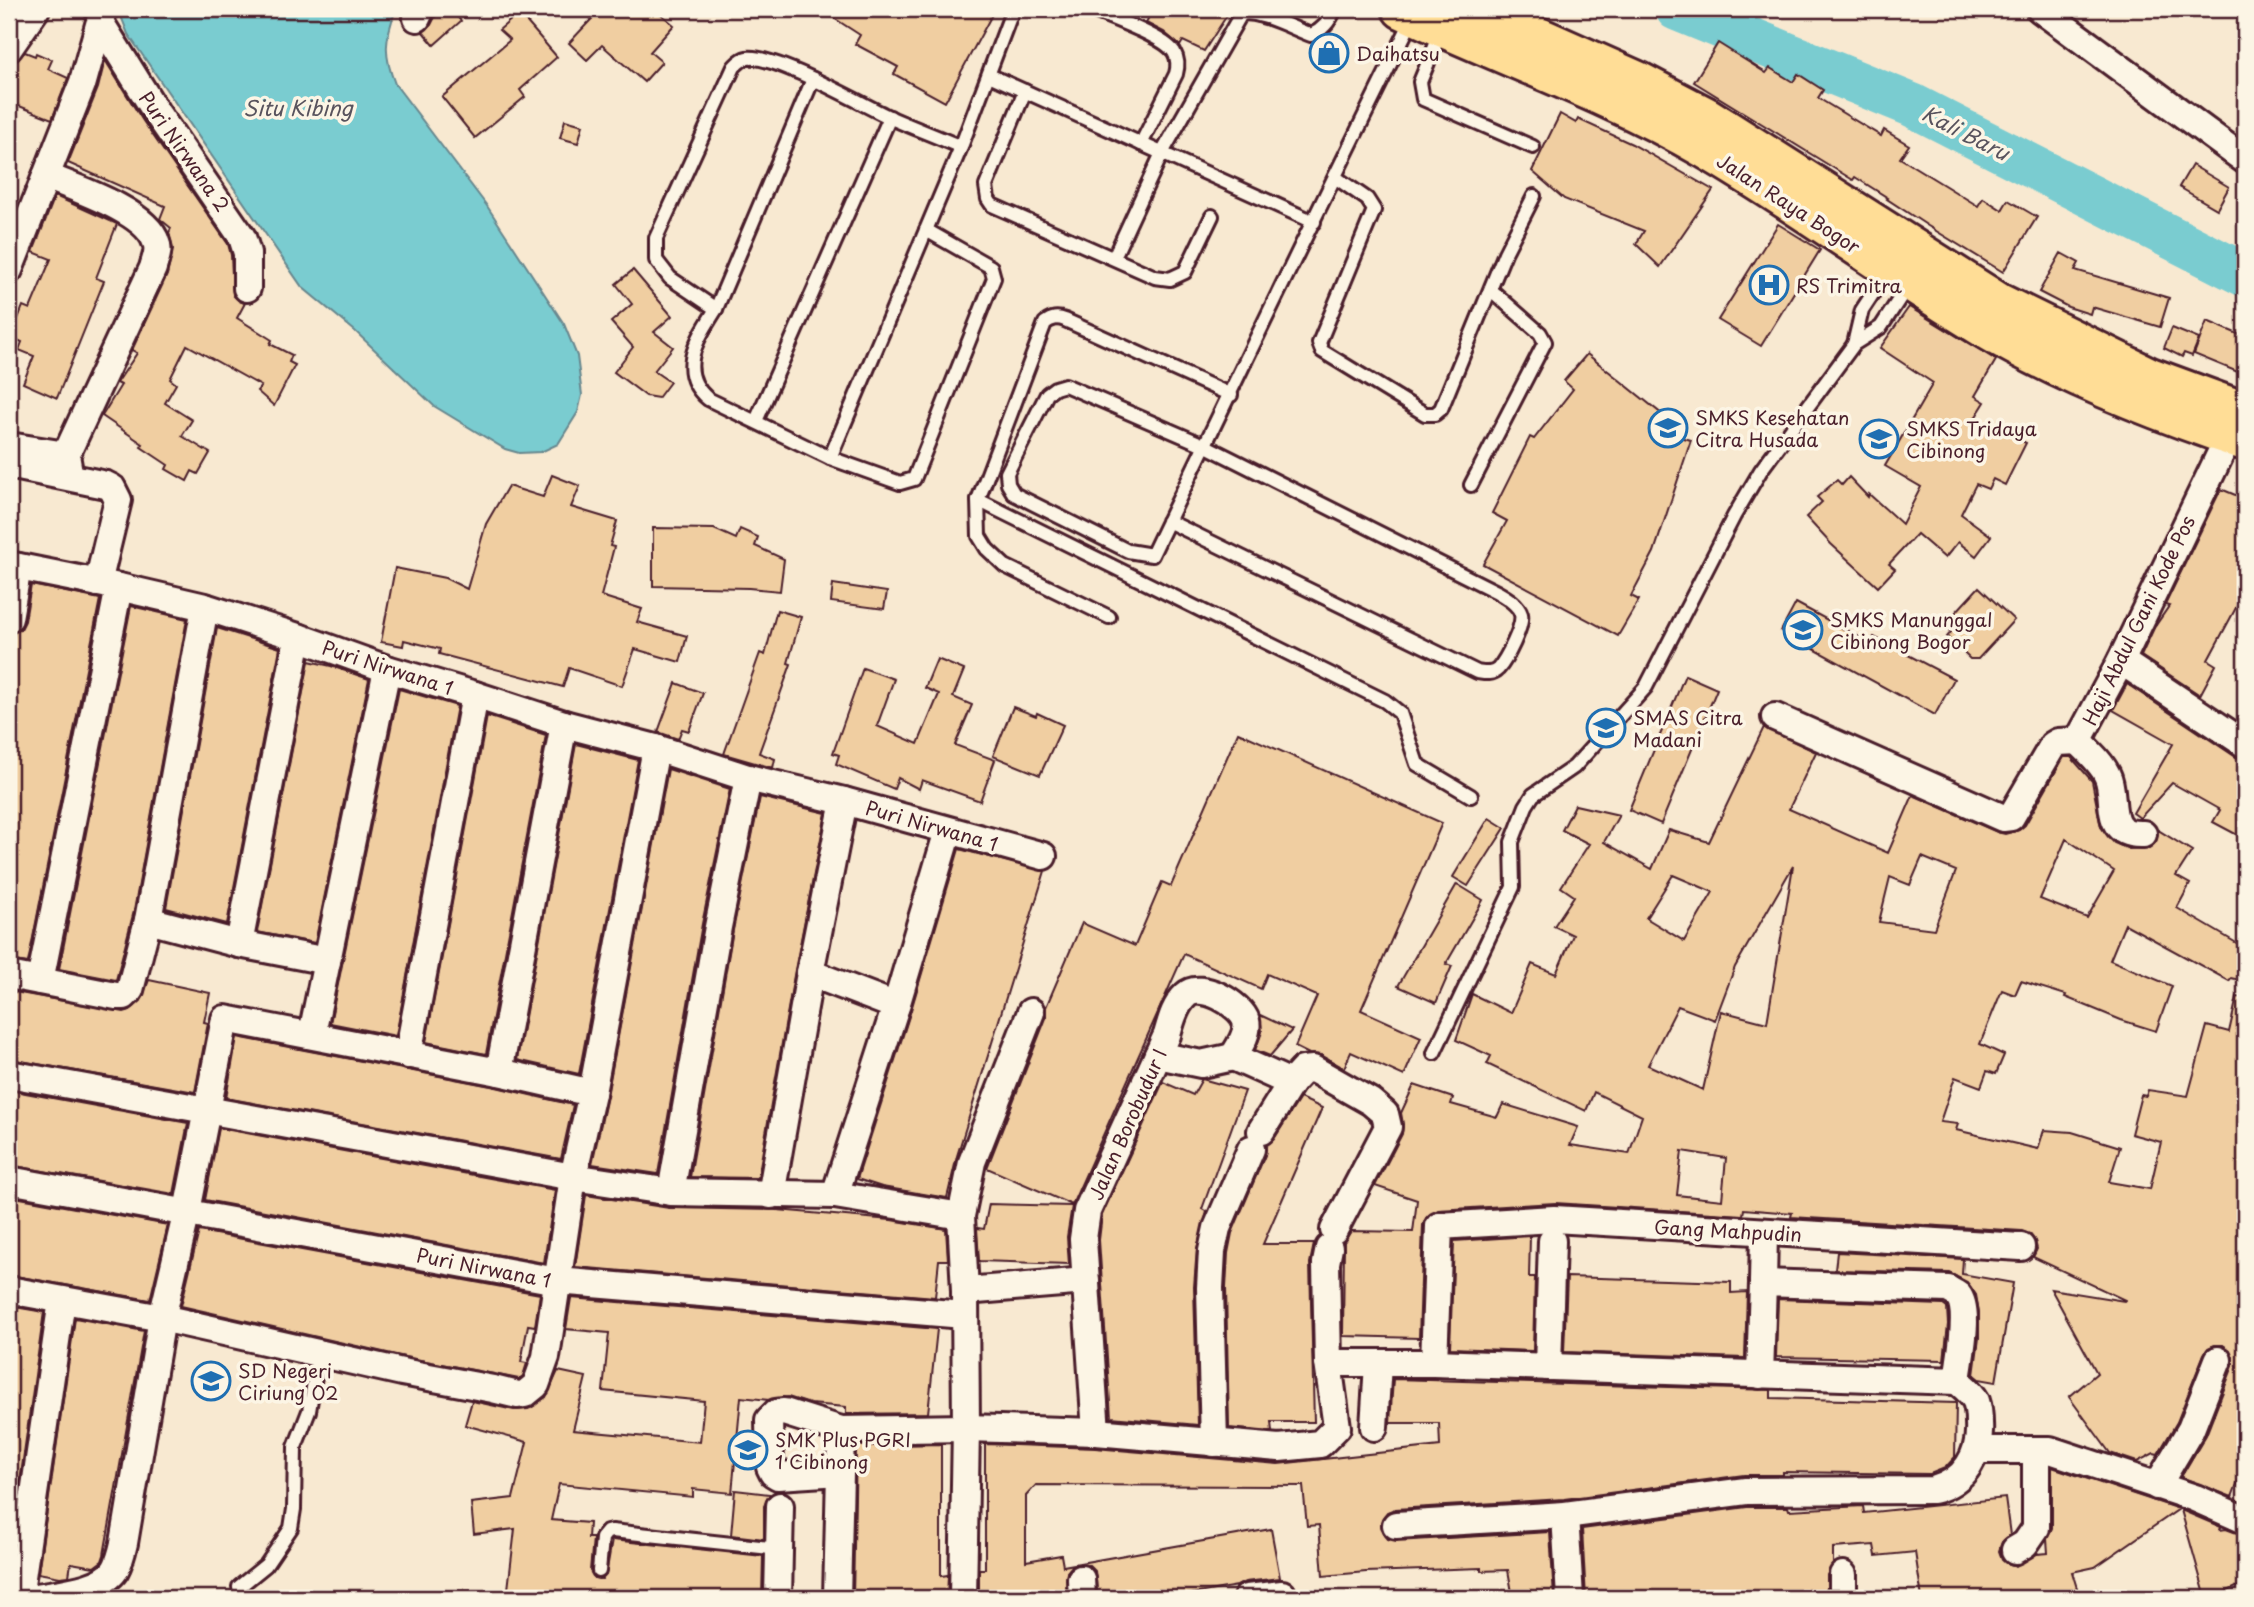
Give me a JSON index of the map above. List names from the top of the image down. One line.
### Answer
{"streets":{"highway":["Jalan Raya Bogor"],"street":["Puri Nirwana 2","Haji Abdul Gani Kode Pos","Puri Nirwana 1","Jalan Borobudur I","Gang Mahpudin"]},"crossings":[["Jalan Raya Bogor","Haji Abdul Gani Kode Pos"],["Puri Nirwana 1","Jalan Borobudur I"]],"water":["Situ Kibing","Kali Baru"],"places":{"shop":["Daihatsu"],"hospital":["RS Trimitra"],"school or university":["SMKS Kesehatan Citra Husada","SMKS Tridaya Cibinong","SMKS Manunggal Cibinong Bogor","SMAS Citra Madani","SD Negeri Ciriung 02","SMK Plus PGRI 1 Cibinong"]}}
